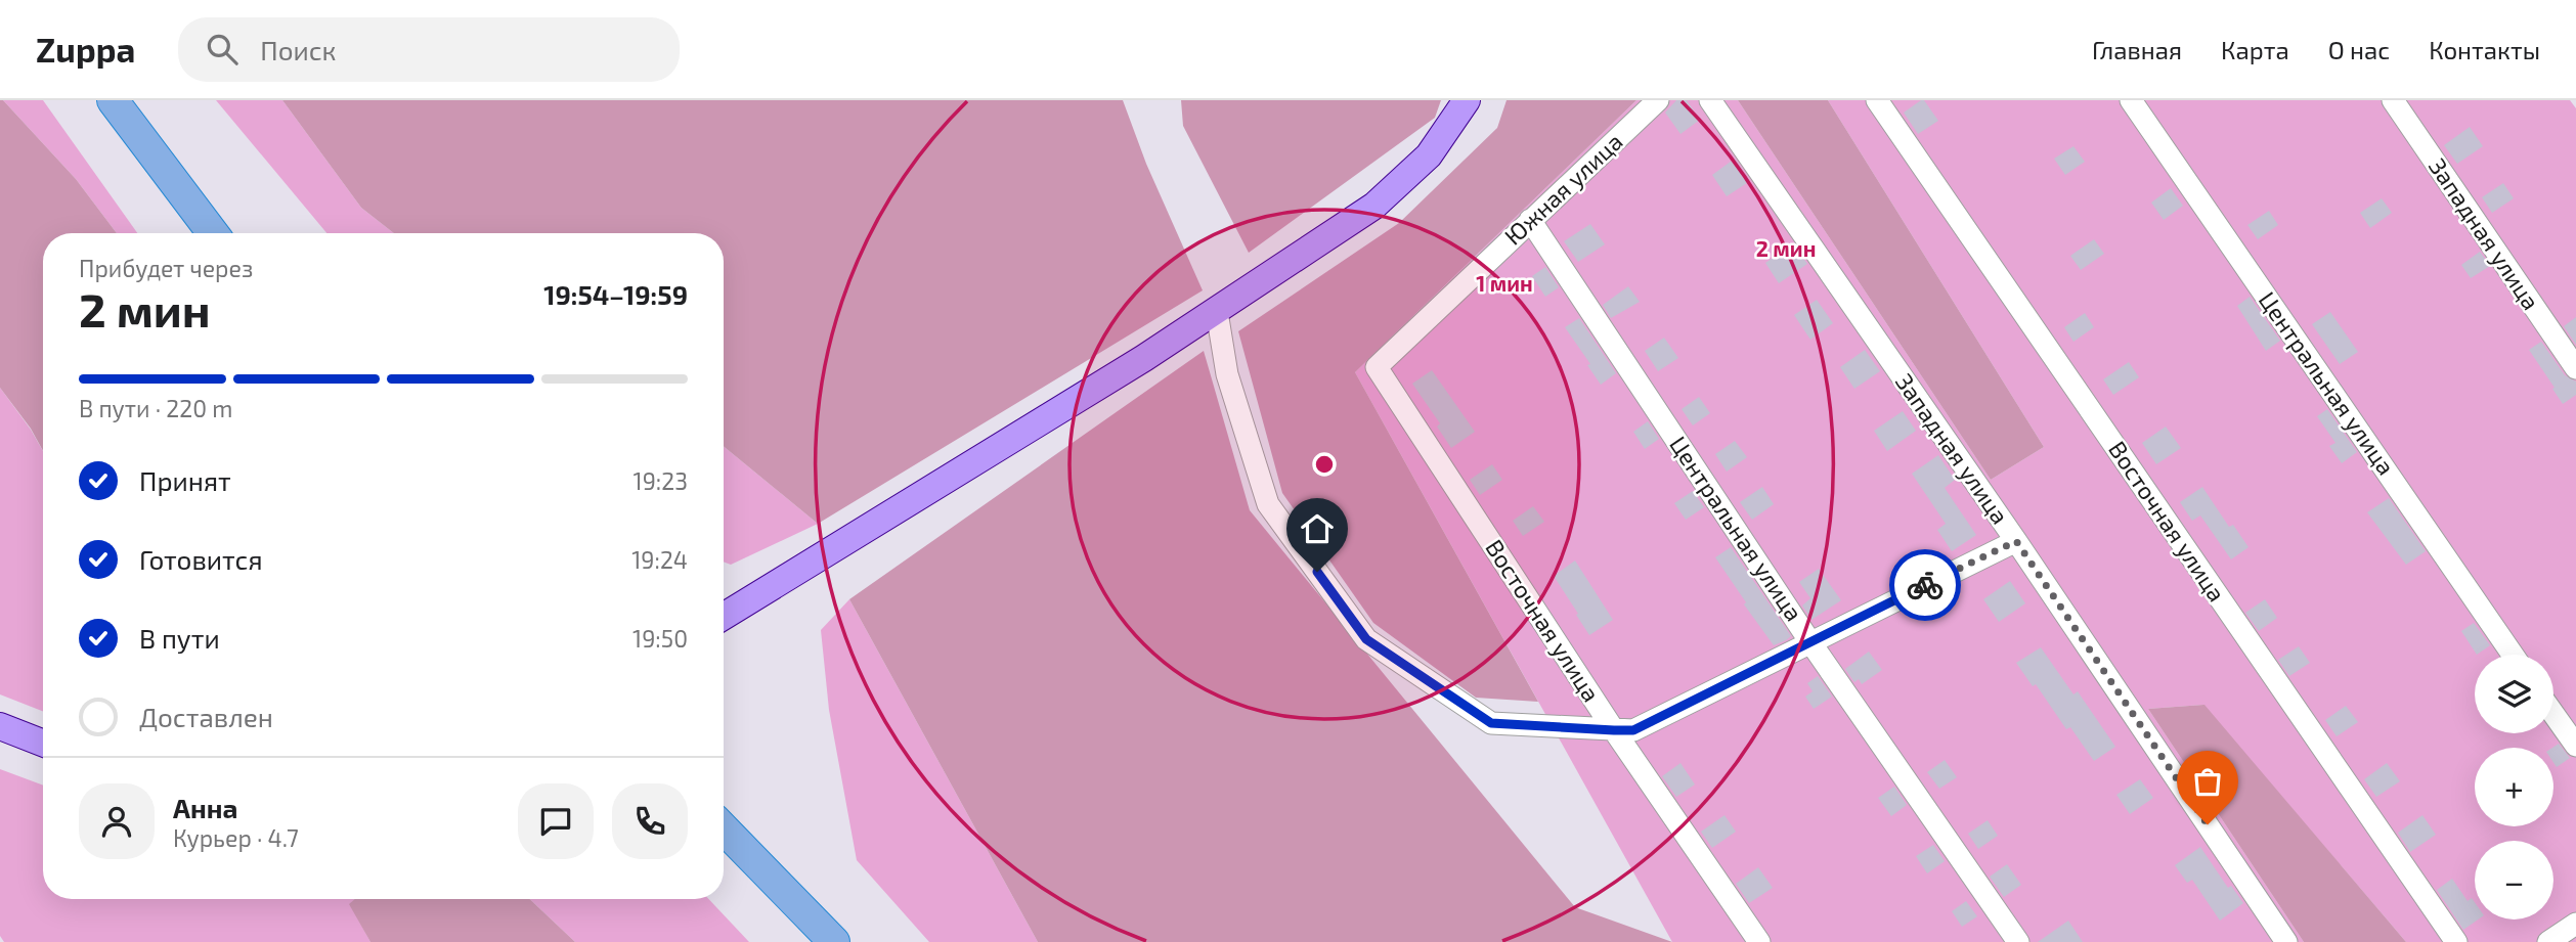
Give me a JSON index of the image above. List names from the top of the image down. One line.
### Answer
{"streets":{"street":["Южная улица","Западная улица","Центральная улица","Восточная улица"]},"crossings":[["Южная улица","Центральная улица"],["Южная улица","Восточная улица"]],"page":{"header":"Zuppa","search":"Поиск","nav":["Главная","Карта","О нас","Контакты"],"heading":["2 мин","Прибудет через","19:54–19:59"],"panel":["Анна","Курьер · 4.7"],"bar":"В пути · 220 m","list":[["Принят","19:23"],["Готовится","19:24"],["В пути","19:50"],"Доставлен"],"map_buttons":["+","−"]},"rings":["2 мин","1 мин"]}
